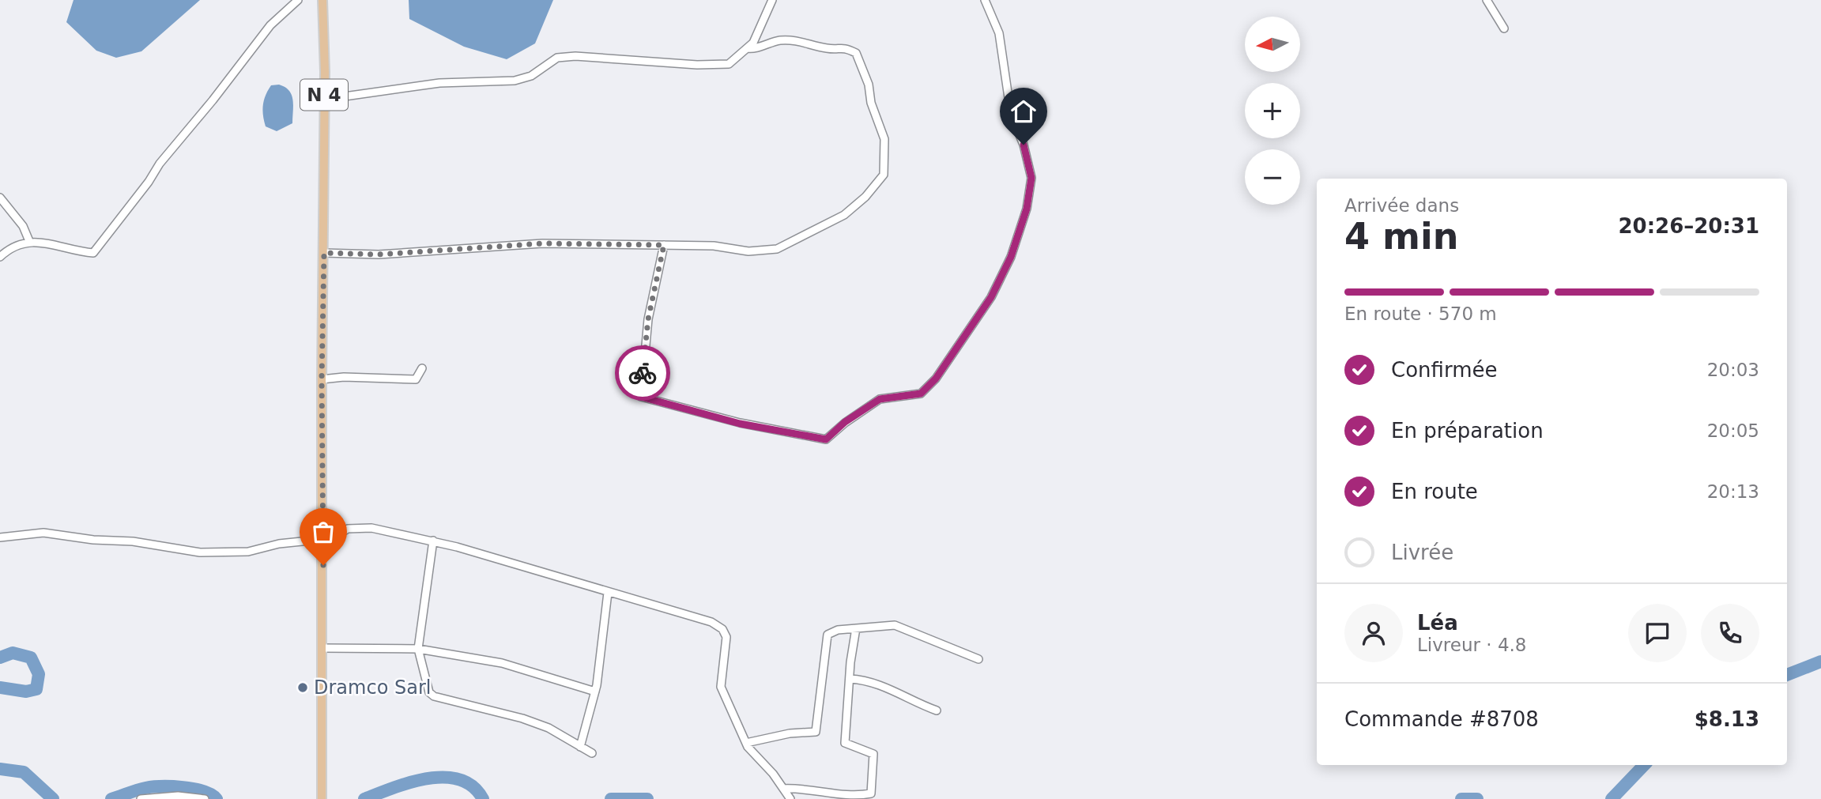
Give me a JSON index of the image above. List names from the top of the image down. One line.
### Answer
{"streets":{"main road":["N 4"]},"places":["Dramco Sarl"],"north":"left","page":{"map_buttons":["+","−"],"heading":["4 min","Arrivée dans","20:26–20:31"],"panel":["Léa","Livreur · 4.8","Commande #8708","$8.13"],"bar":"En route · 570 m","list":[["Confirmée","20:03"],["En préparation","20:05"],["En route","20:13"],"Livrée"]}}
